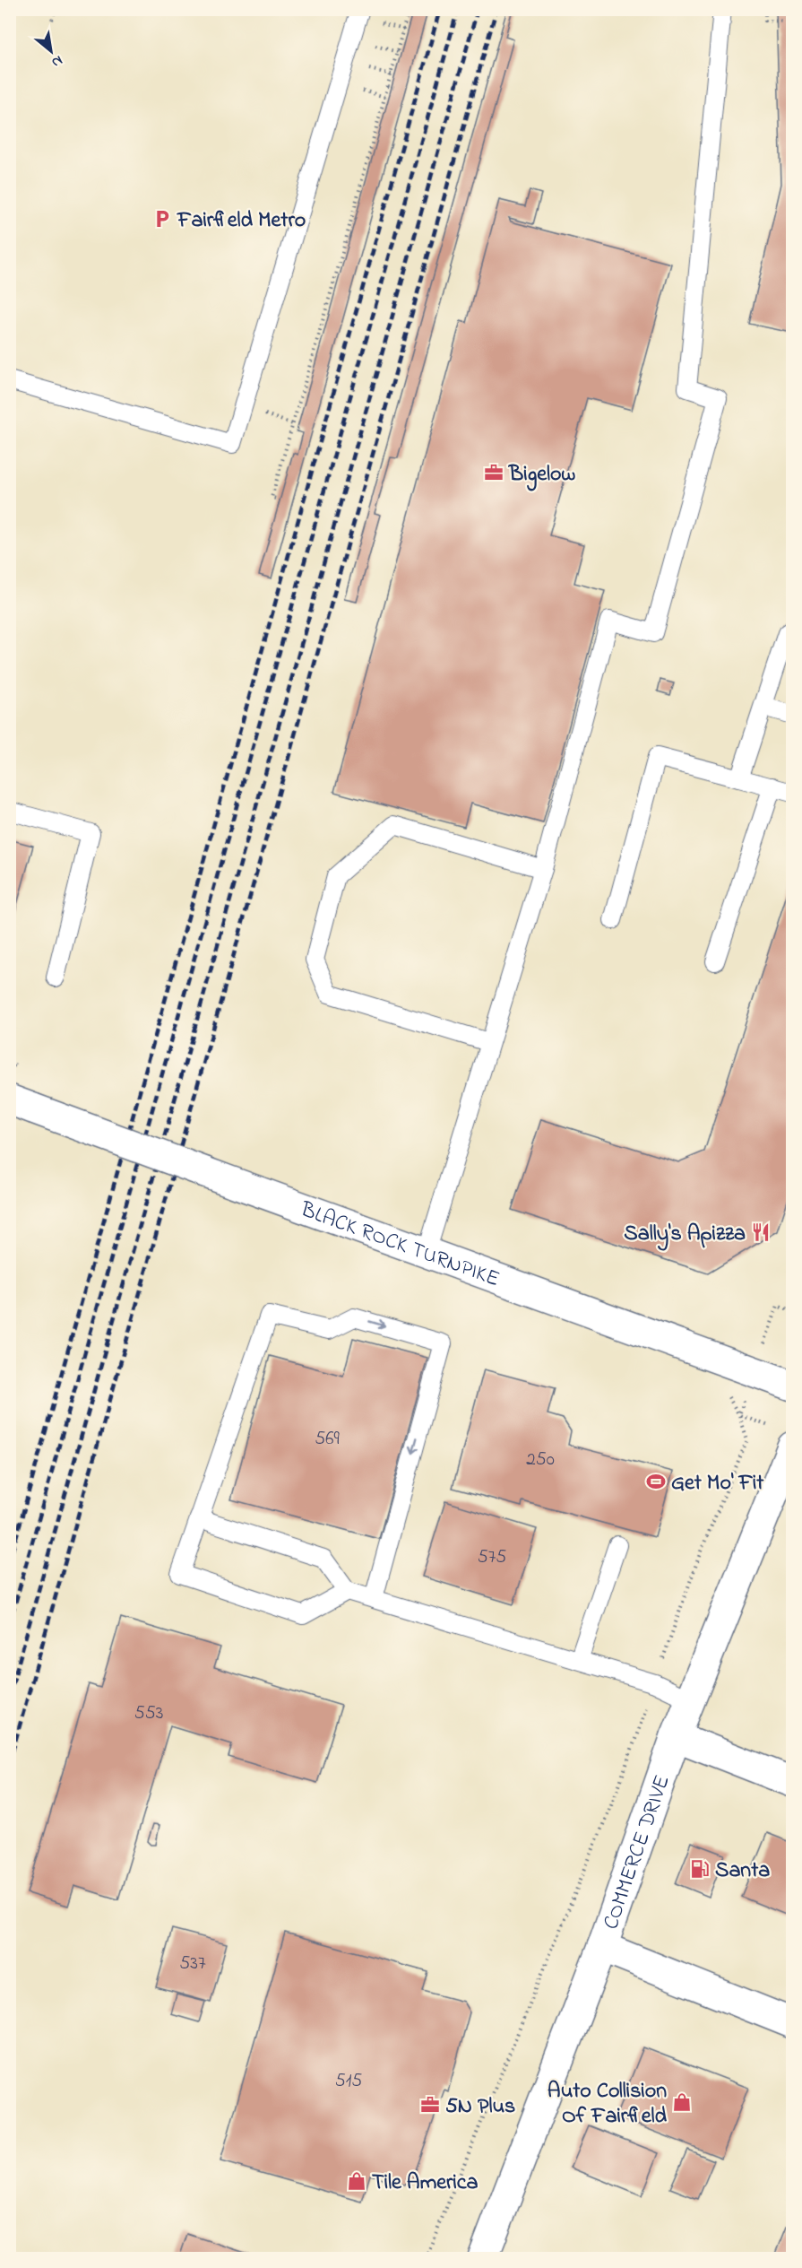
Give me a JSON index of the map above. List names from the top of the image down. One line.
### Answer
{"streets":{"main road":["BLACK ROCK TURNPIKE","COMMERCE DRIVE"]},"places":{"parking":["Fairfield Metro"],"office":["Bigelow","5N Plus"],"restaurant":["Sally's Apizza"],"sports":["Get Mo' Fit"],"fuel station":["Santa"],"shop":["Auto Collision Of Fairfield","Tile America"]},"house_numbers":["569","250","575","553","537","515"],"north":"bottom right"}
